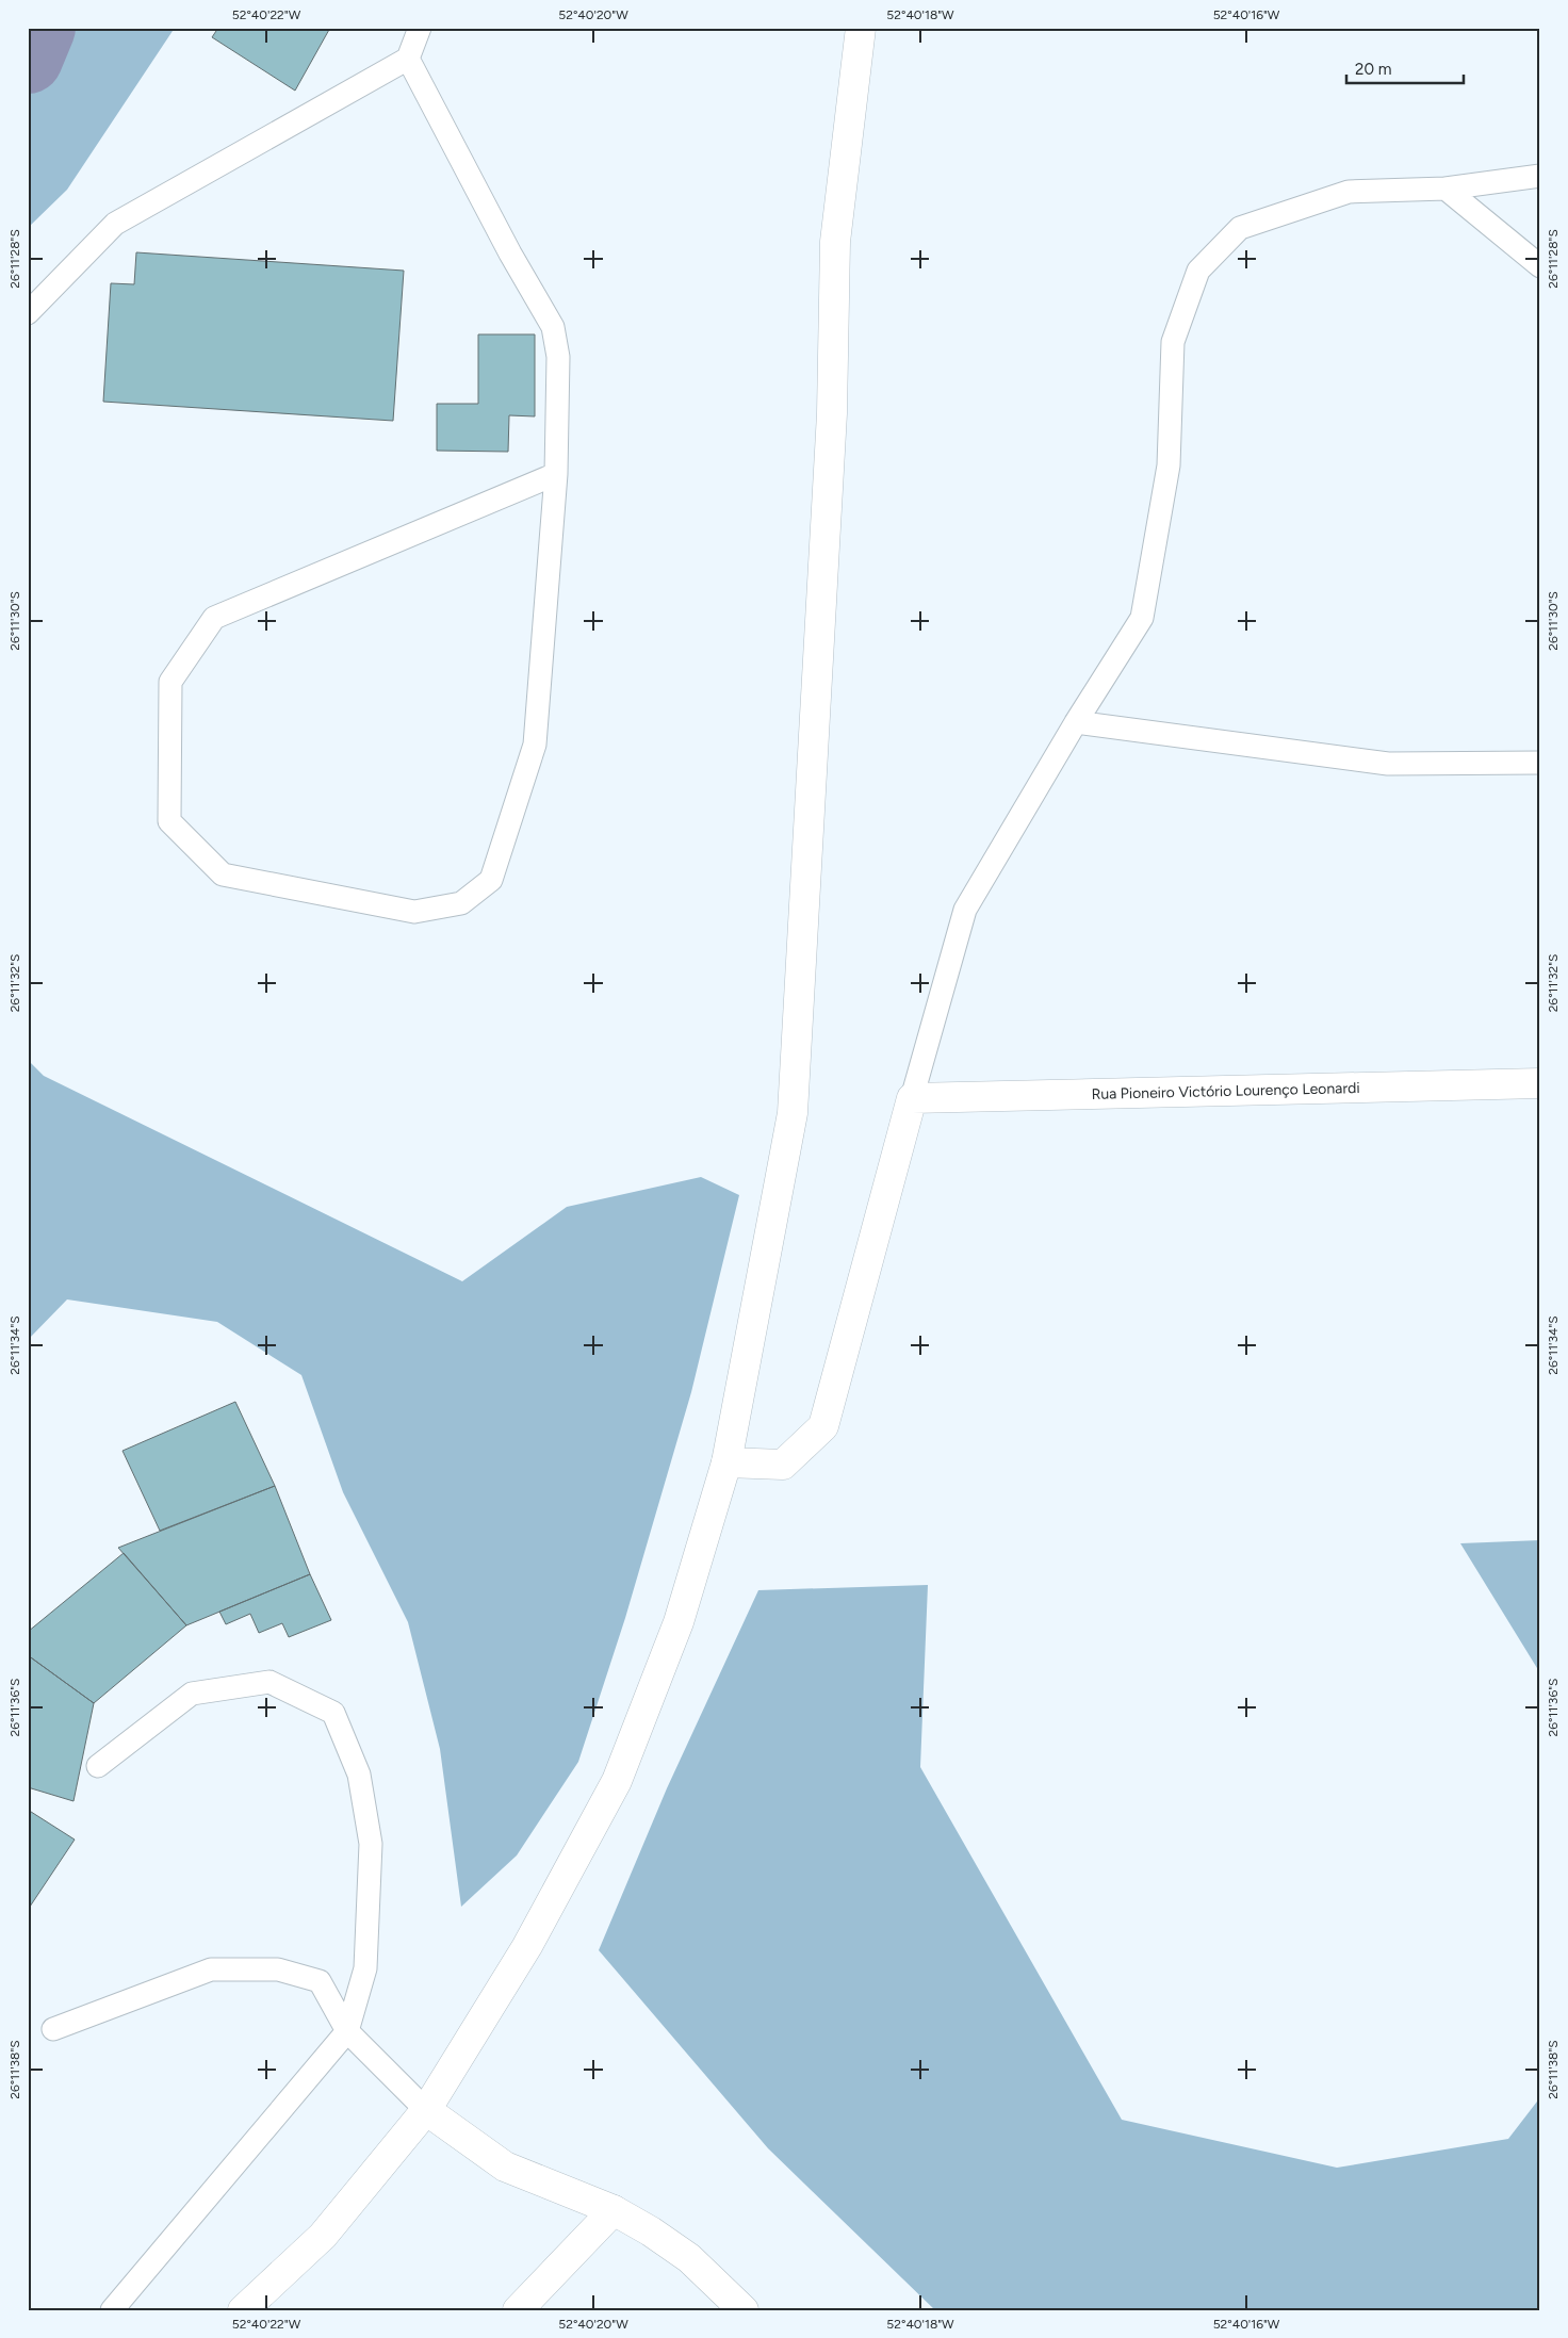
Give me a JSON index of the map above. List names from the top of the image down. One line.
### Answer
{"streets":{"main road":["Rua Pioneiro Victório Lourenço Leonardi"]},"scale_bar":"20 m","coordinates":["52°40'22\"W","52°40'20\"W","52°40'18\"W","52°40'16\"W","26°11'28\"S","26°11'30\"S","26°11'32\"S","26°11'34\"S","26°11'36\"S","26°11'38\"S"]}
